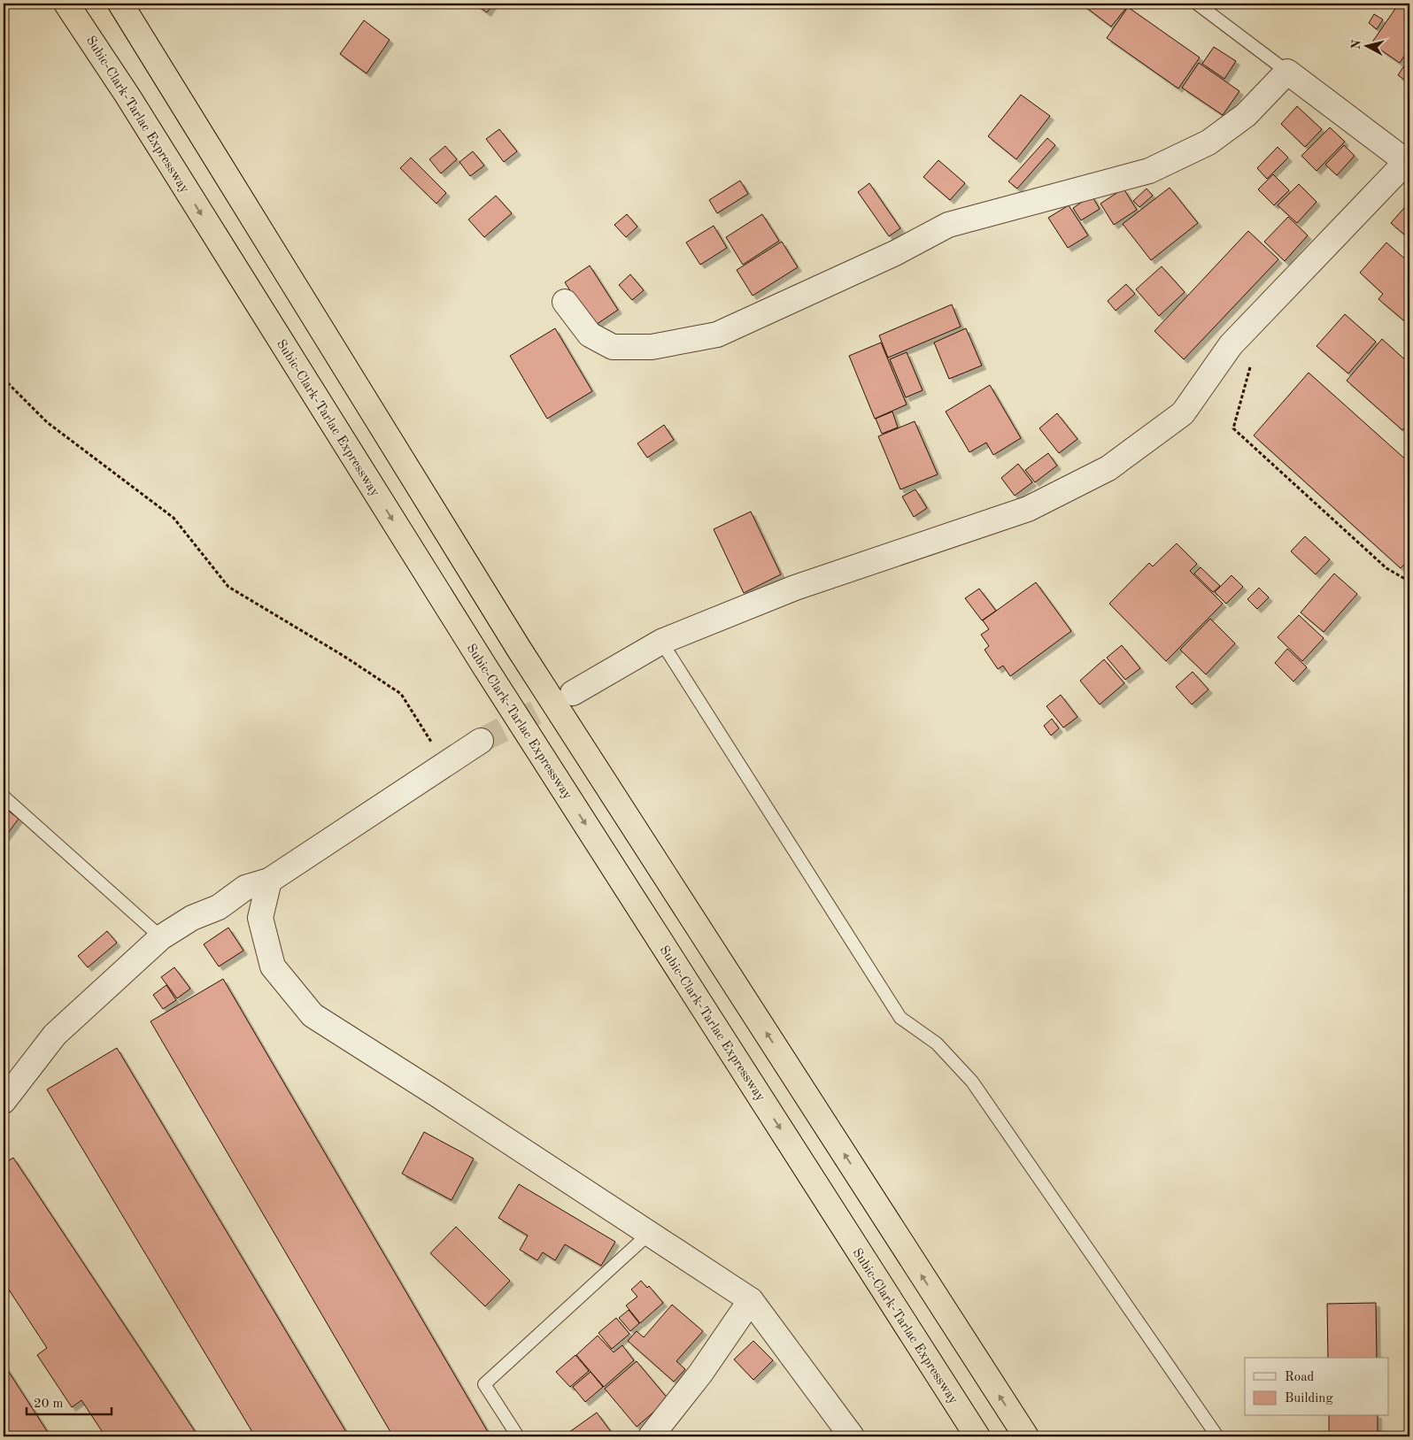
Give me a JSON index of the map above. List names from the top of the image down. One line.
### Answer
{"streets":{"highway":["Subic-Clark-Tarlac Expressway"]},"legend":["Road","Building"],"scale_bar":"20 m","north":"left"}
